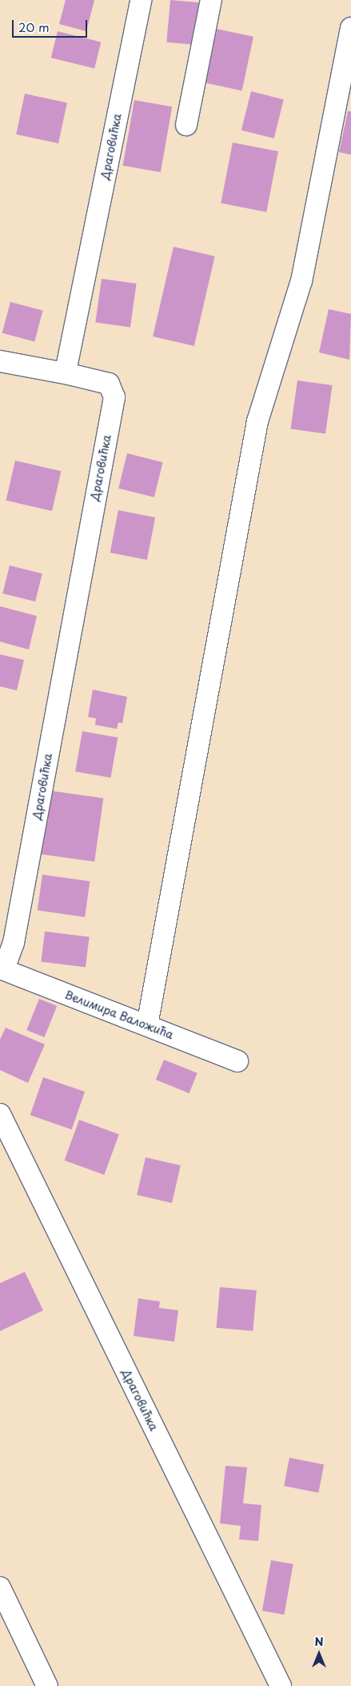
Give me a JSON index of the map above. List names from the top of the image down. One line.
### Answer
{"streets":{"street":["Драговићка","Велимира Валожића"]},"scale_bar":"20 m","north":"top"}
